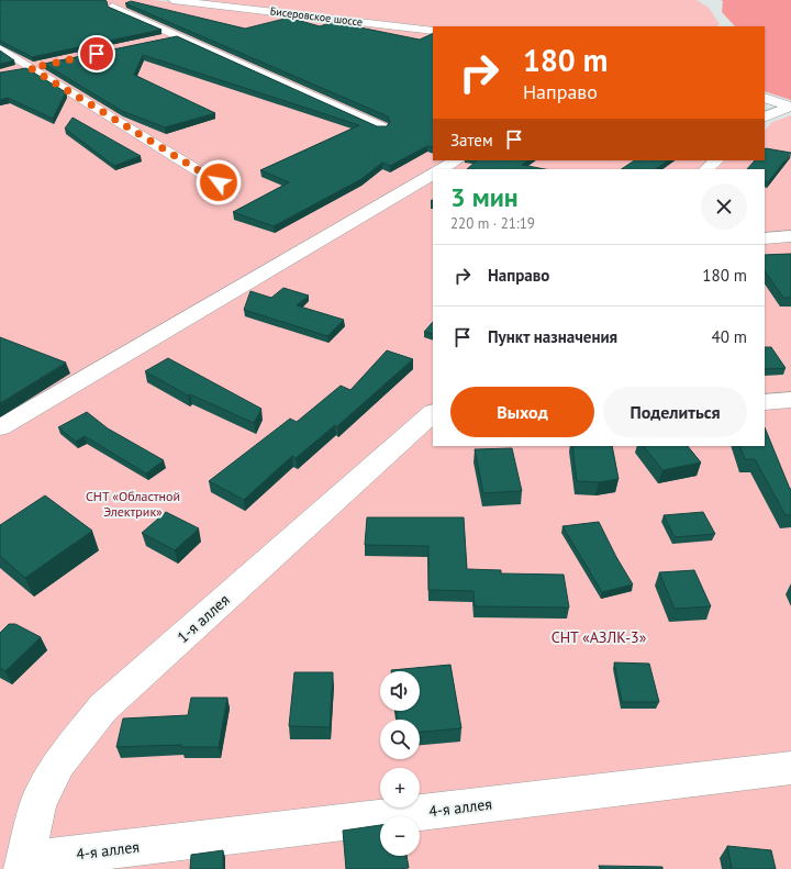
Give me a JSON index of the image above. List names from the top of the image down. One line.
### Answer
{"streets":{"street":["Бисеровское шоссе","1-я аллея","4-я аллея"]},"crossings":[["1-я аллея","4-я аллея"]],"parks":["СНТ «Областной Электрик»","СНТ «АЗЛК-3»"],"page":{"turn":["180 m","Направо"],"then":"Затем","heading":["3 мин","220 m · 21:19"],"list":[{"name":"Направо","value":"180 m"},{"name":"Пункт назначения","value":"40 m"}],"buttons":["Выход","Поделиться"],"map_buttons":["+","−"]}}
